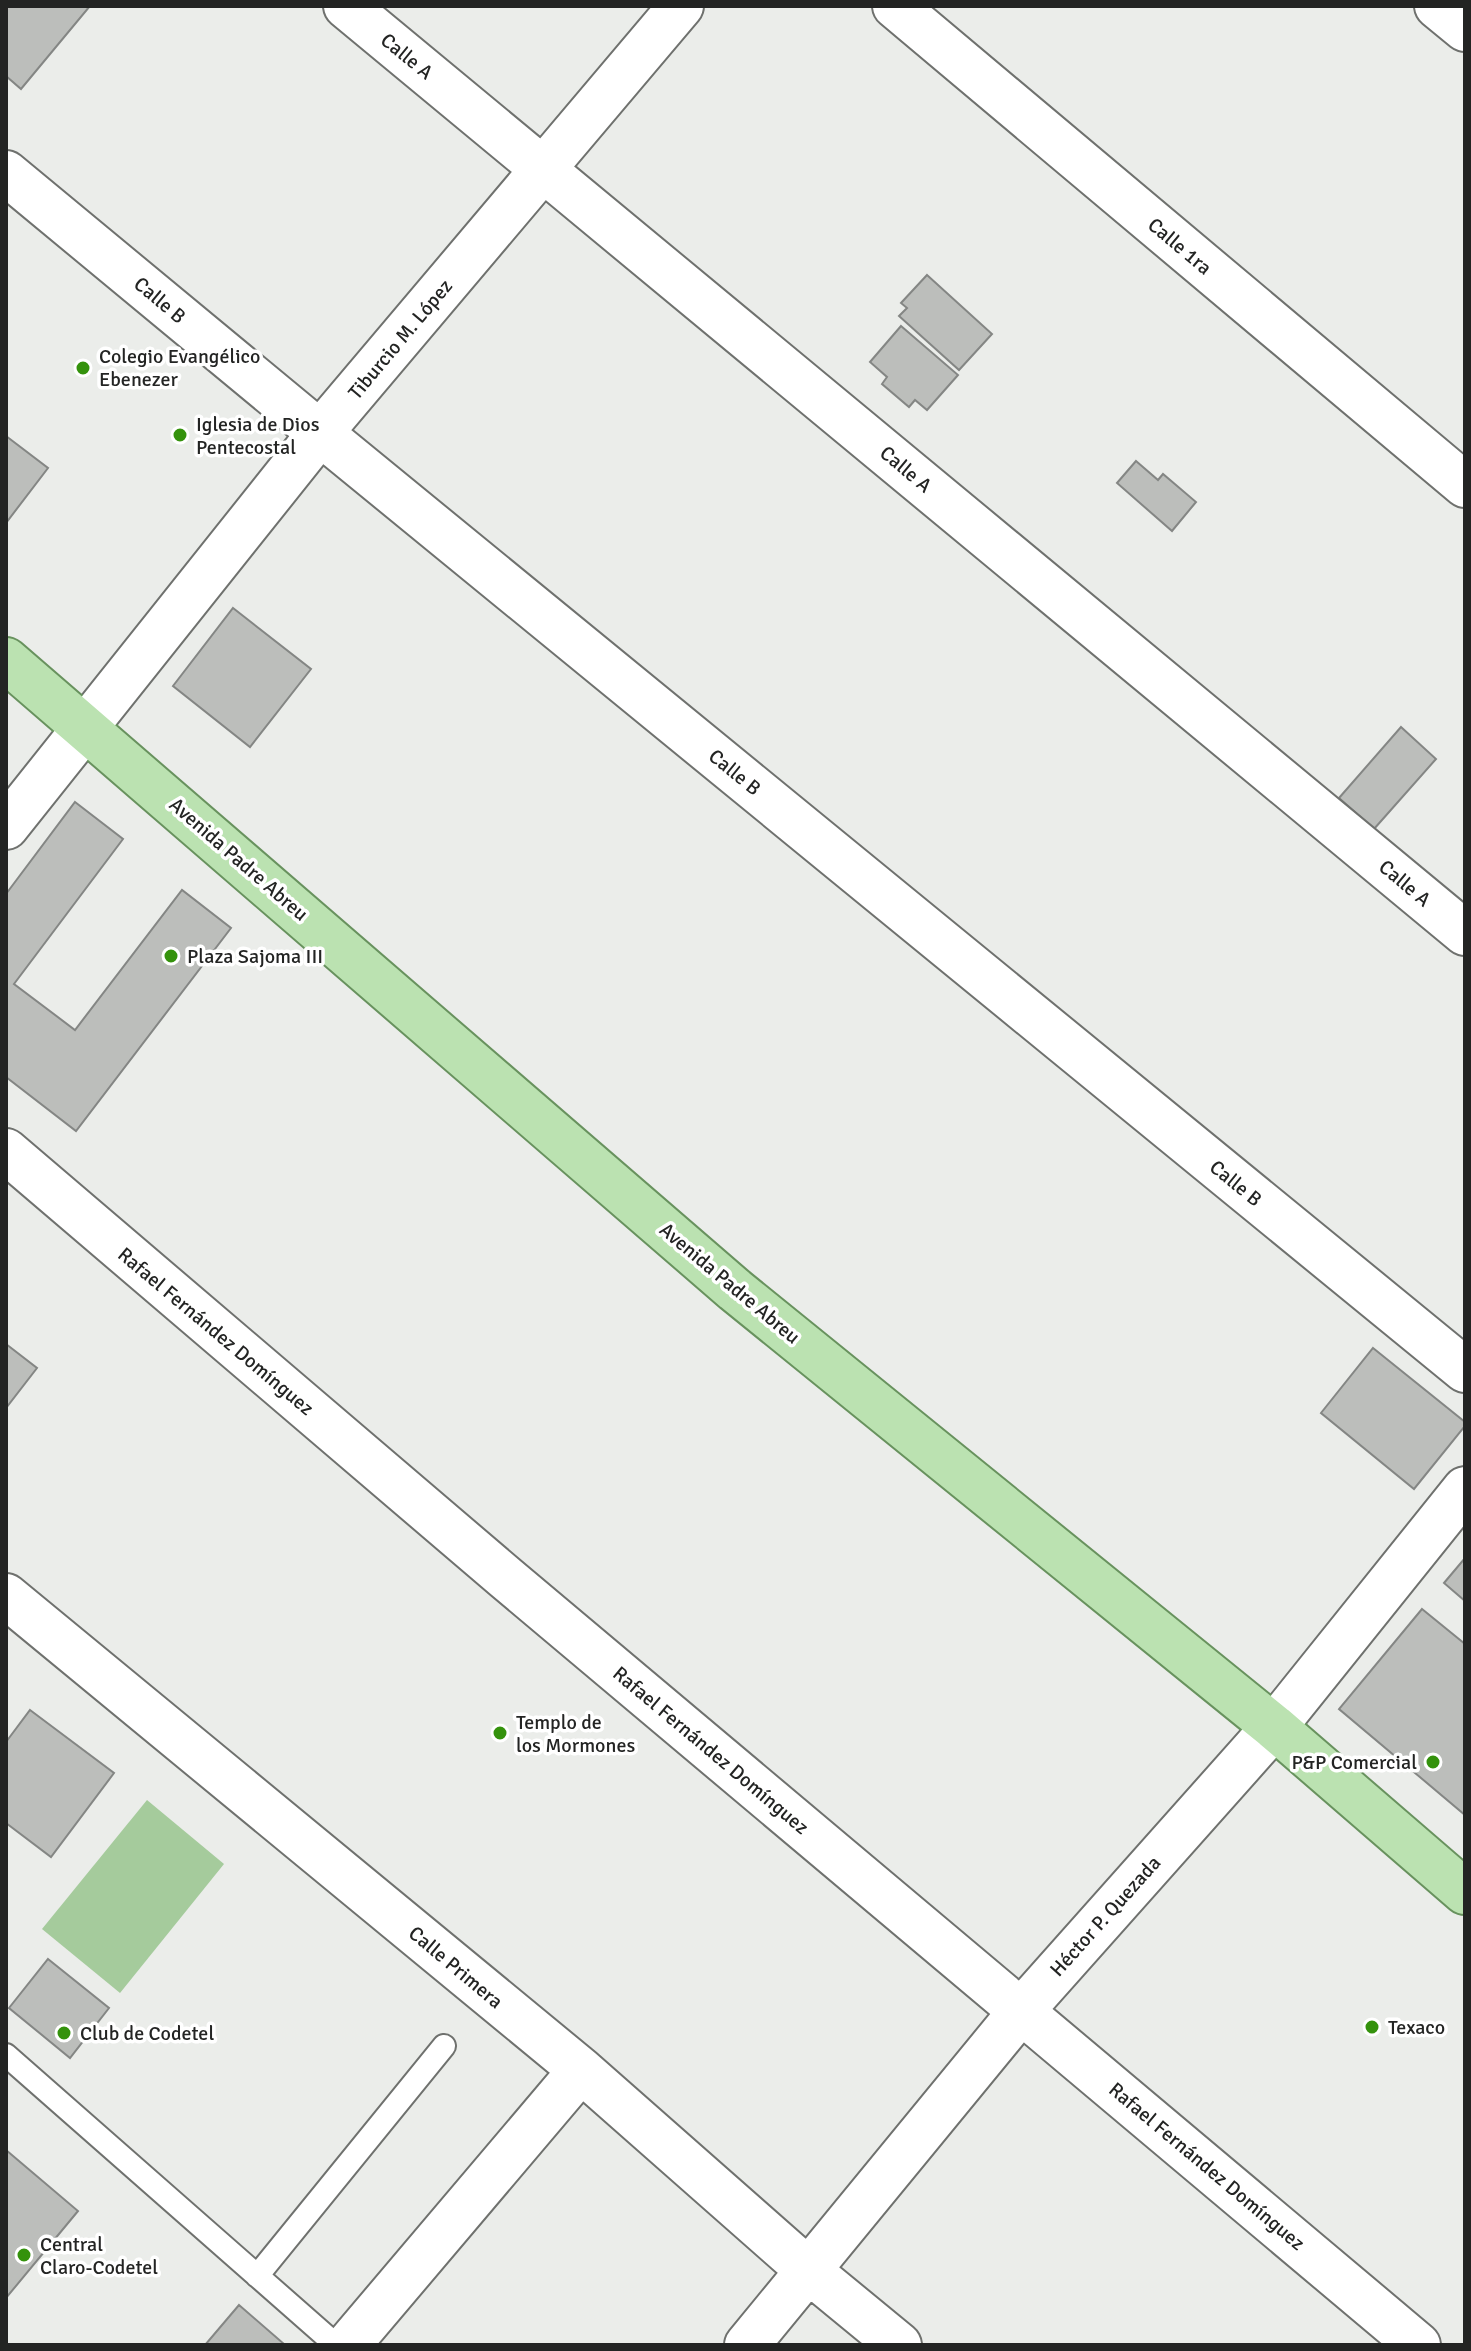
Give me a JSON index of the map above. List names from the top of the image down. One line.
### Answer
{"streets":{"main road":["Avenida Padre Abreu"],"street":["Calle A","Calle 1ra","Calle B","Tiburcio M. López","Rafael Fernández Domínguez","Héctor P. Quezada","Calle Primera"]},"crossings":[["Calle A","Tiburcio M. López"],["Calle B","Tiburcio M. López"],["Tiburcio M. López","Avenida Padre Abreu"],["Avenida Padre Abreu","Héctor P. Quezada"],["Rafael Fernández Domínguez","Héctor P. Quezada"],["Héctor P. Quezada","Calle Primera"]],"places":["Colegio Evangélico Ebenezer","Iglesia de Dios Pentecostal","Plaza Sajoma III","Templo de los Mormones","P&P Comercial","Texaco","Club de Codetel","Central Claro-Codetel"]}
